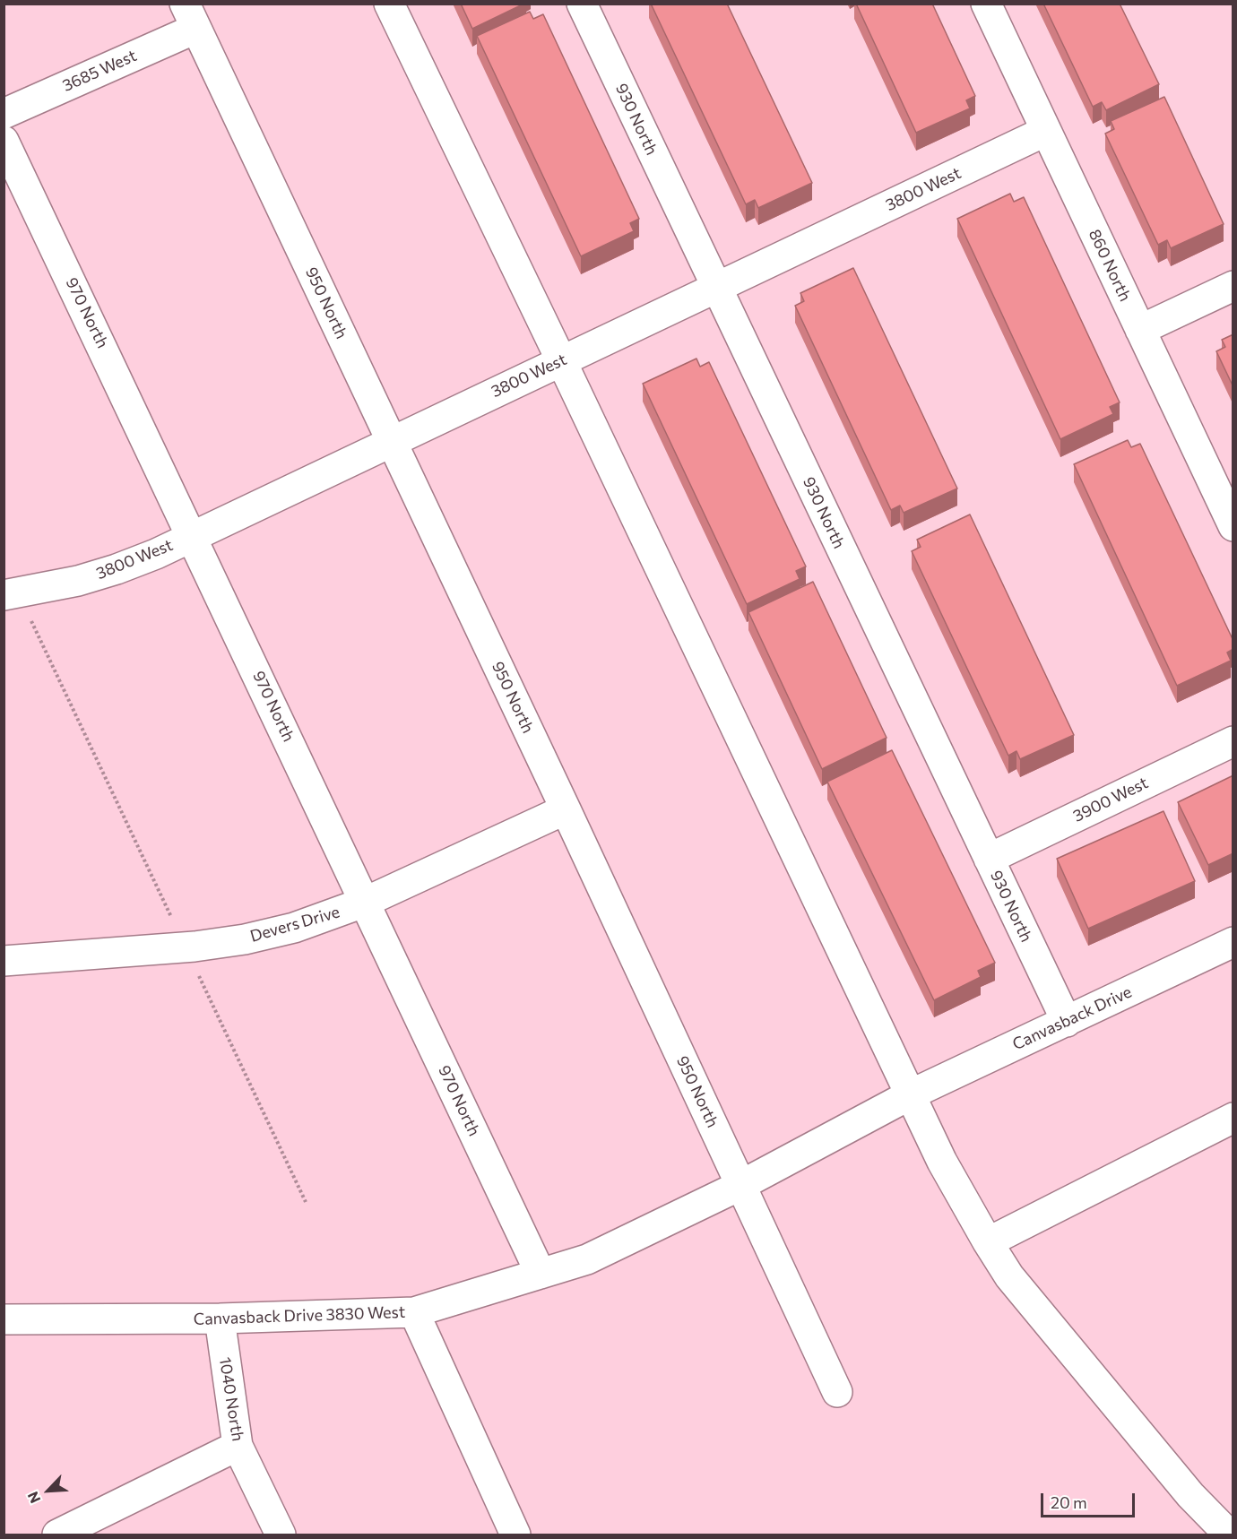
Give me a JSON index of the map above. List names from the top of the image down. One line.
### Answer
{"streets":{"street":["3685 West","930 North","3800 West","860 North","950 North","970 North","3900 West","Devers Drive","Canvasback Drive","Canvasback Drive 3830 West","1040 North"]},"crossings":[["3685 West","950 North"],["930 North","3800 West"],["930 North","3900 West"],["930 North","Canvasback Drive"],["3800 West","860 North"],["3800 West","950 North"],["3800 West","970 North"],["950 North","Devers Drive"],["950 North","Canvasback Drive"],["970 North","Devers Drive"],["970 North","Canvasback Drive"],["Canvasback Drive","Canvasback Drive 3830 West"],["Canvasback Drive 3830 West","1040 North"]],"scale_bar":"20 m","north":"bottom left"}
